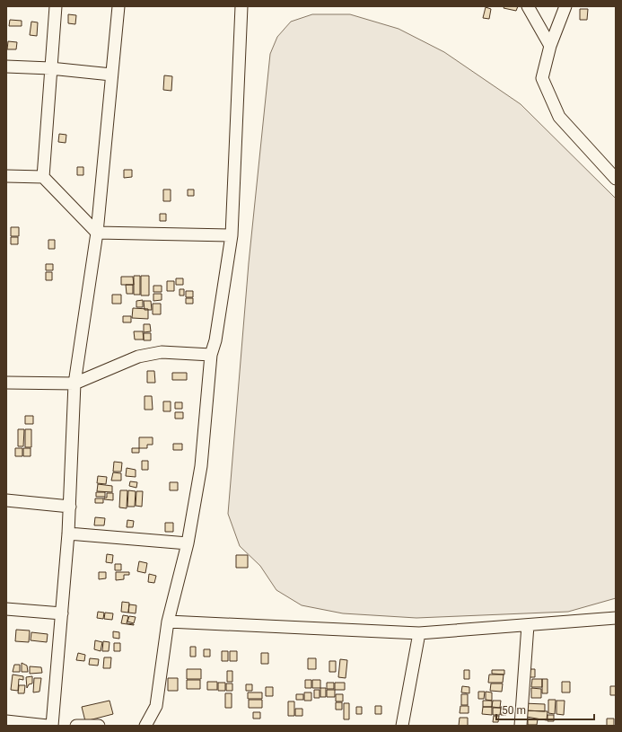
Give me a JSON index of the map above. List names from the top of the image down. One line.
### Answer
{"scale_bar":"50 m"}
